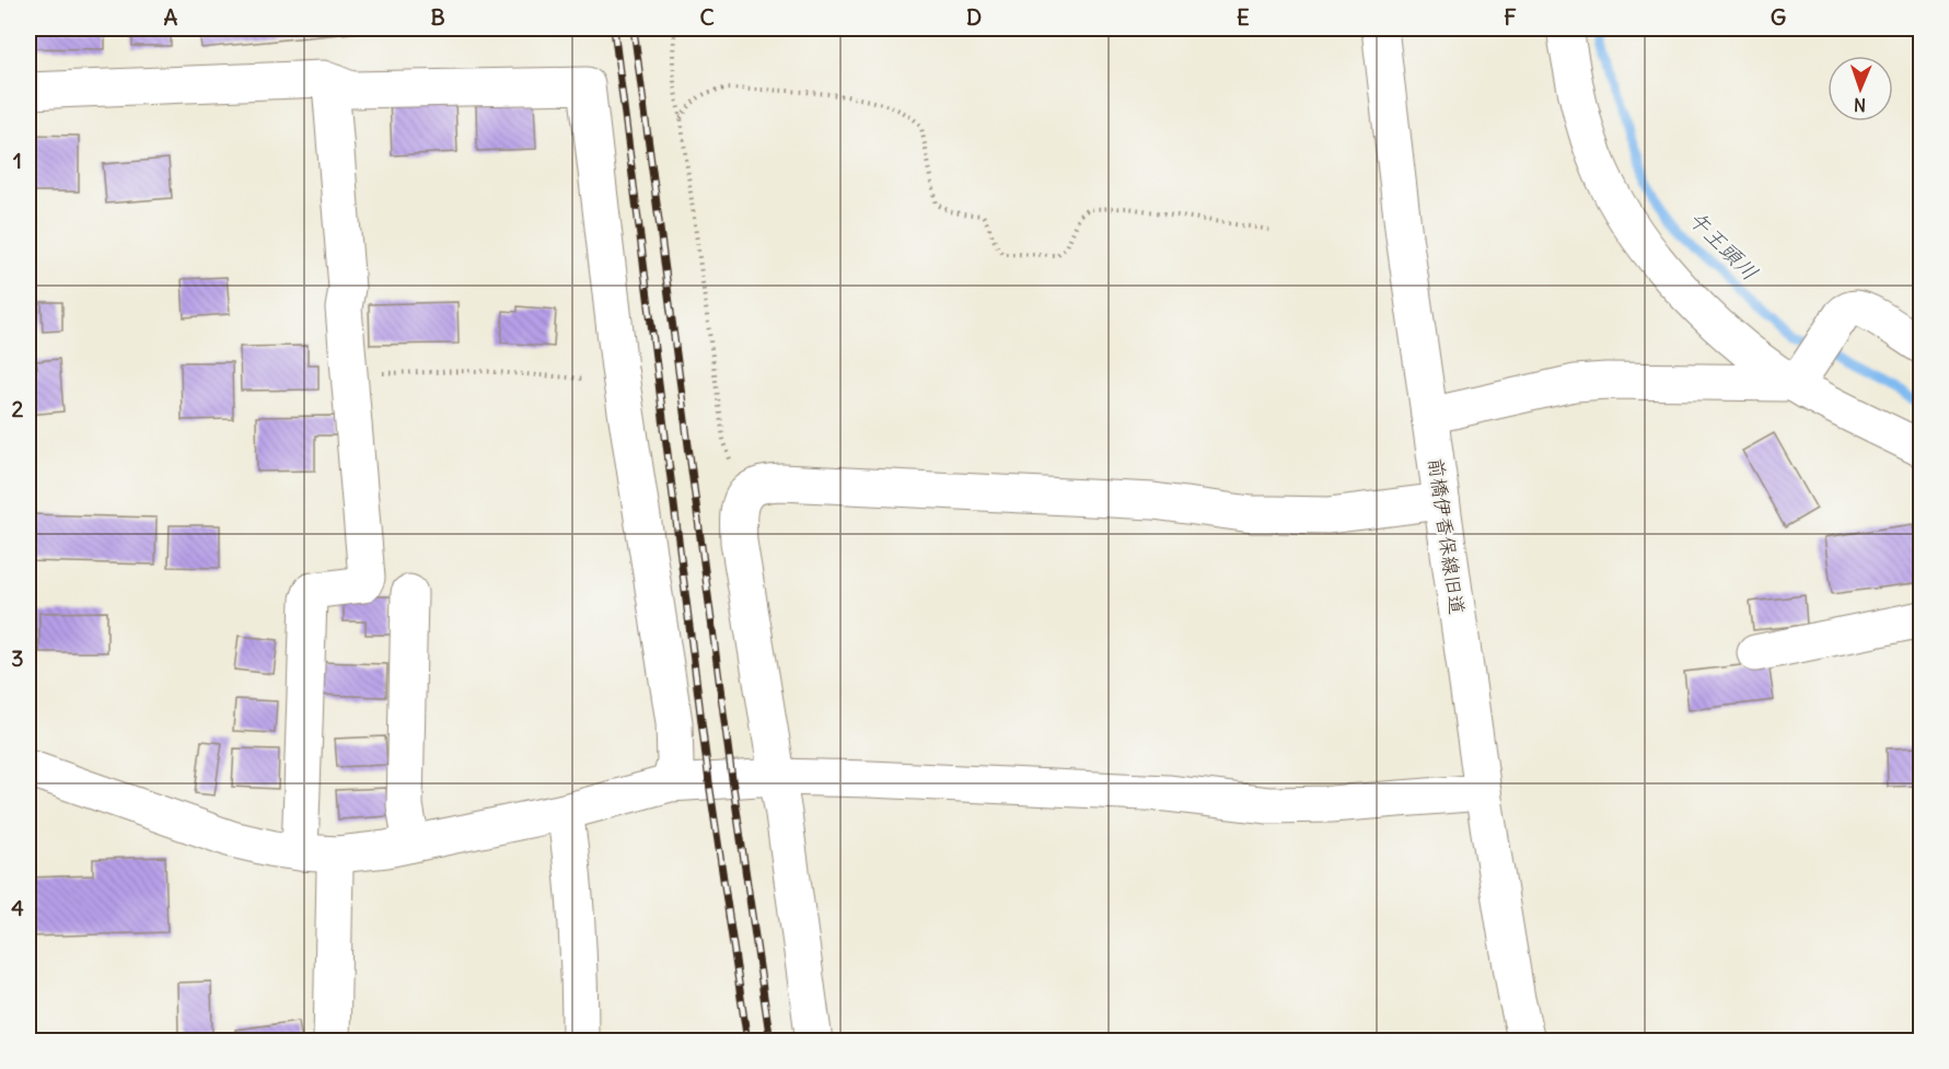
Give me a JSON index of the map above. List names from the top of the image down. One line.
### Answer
{"streets":{"street":["前橋伊香保線旧道"]},"water":["午王頭川"],"north":"bottom","grid":{"columns":["A","B","C","D","E","F","G"],"rows":["1","2","3","4"]}}
